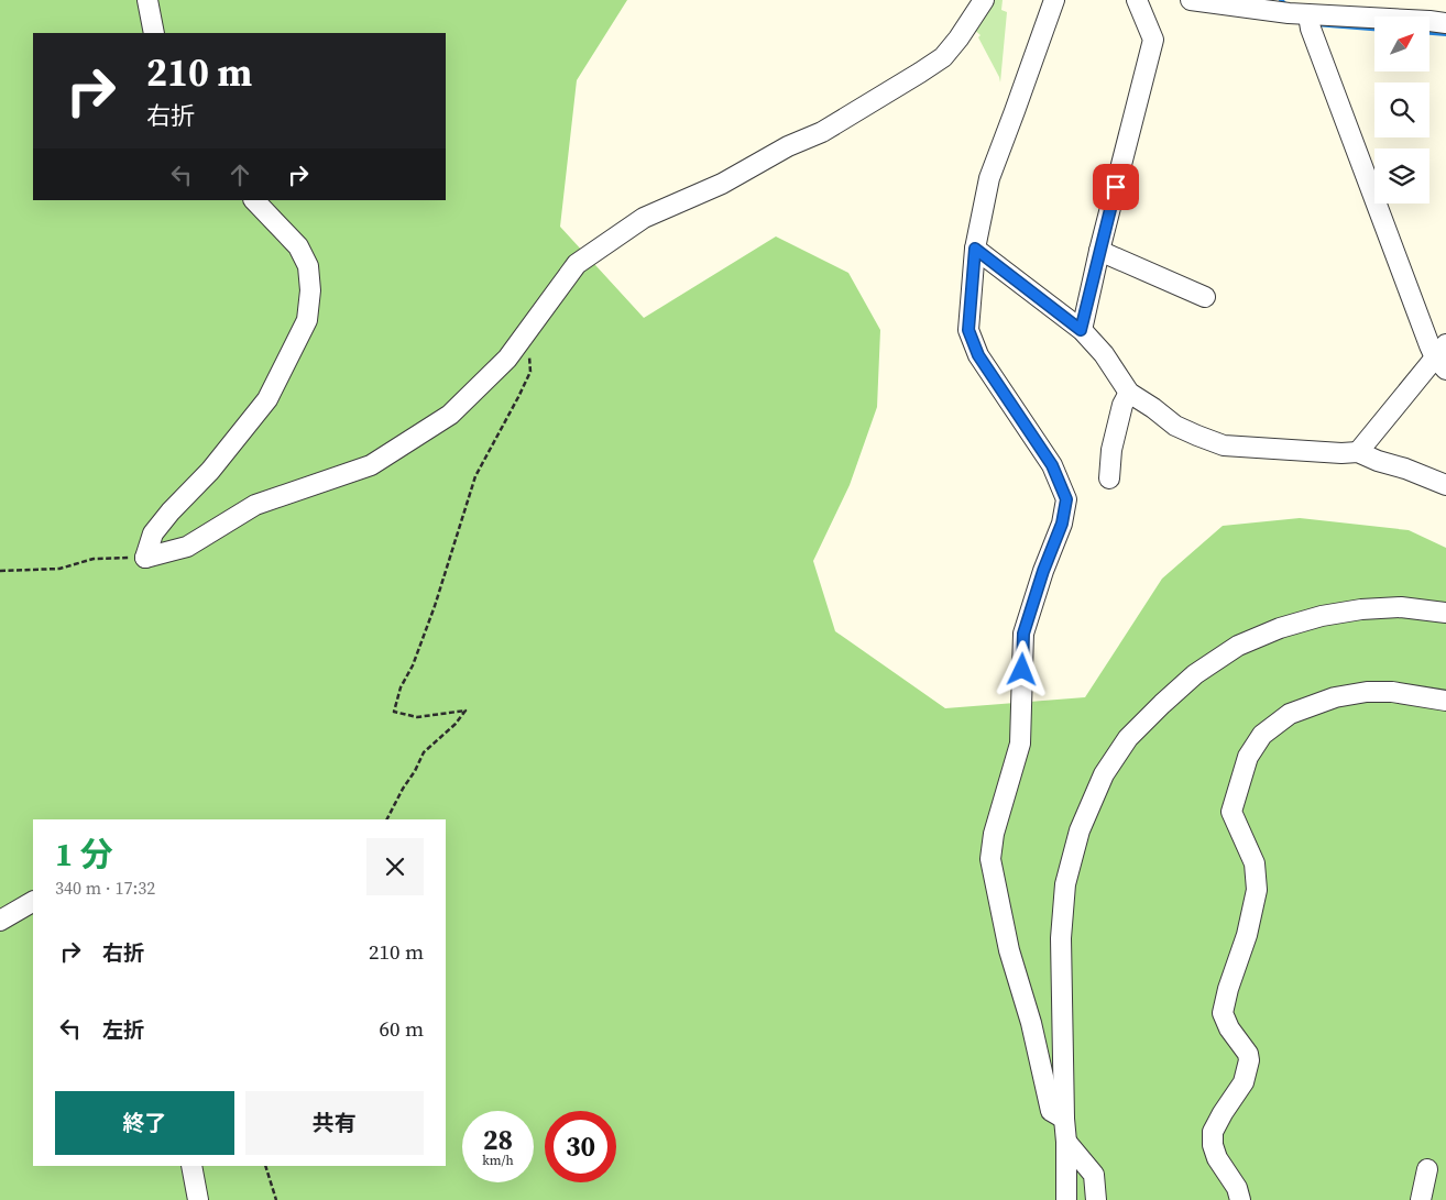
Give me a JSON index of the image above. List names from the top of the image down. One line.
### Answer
{"north":"top right","page":{"turn":["210 m","右折"],"heading":["1 分","340 m · 17:32"],"list":[{"name":"右折","value":"210 m"},{"name":"左折","value":"60 m"}],"buttons":["終了","共有"],"speed":"28 km/h","limit":"30"}}
